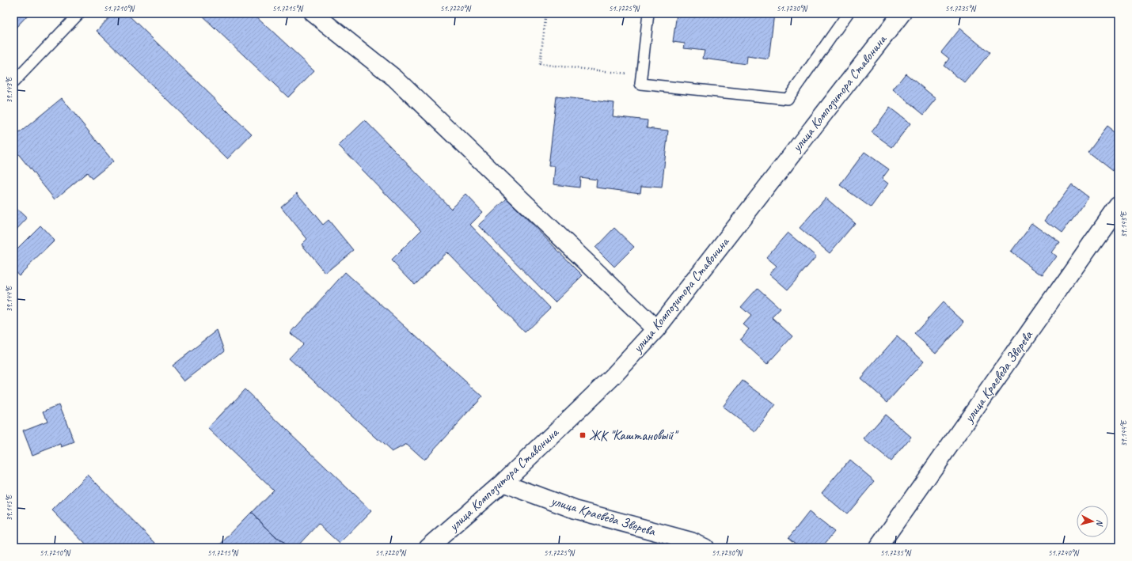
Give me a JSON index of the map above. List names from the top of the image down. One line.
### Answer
{"streets":{"street":["улица Композитора Ставонина","улица Краеведа Зверева"]},"crossings":[["улица Композитора Ставонина","улица Краеведа Зверева"]],"places":{"transit":["ЖК \"Каштановый\""]},"north":"right","coordinates":["51.7210°N","51.7215°N","51.7220°N","51.7225°N","51.7230°N","51.7235°N","39.143°E","39.144°E","39.145°E","51.7240°N"]}
